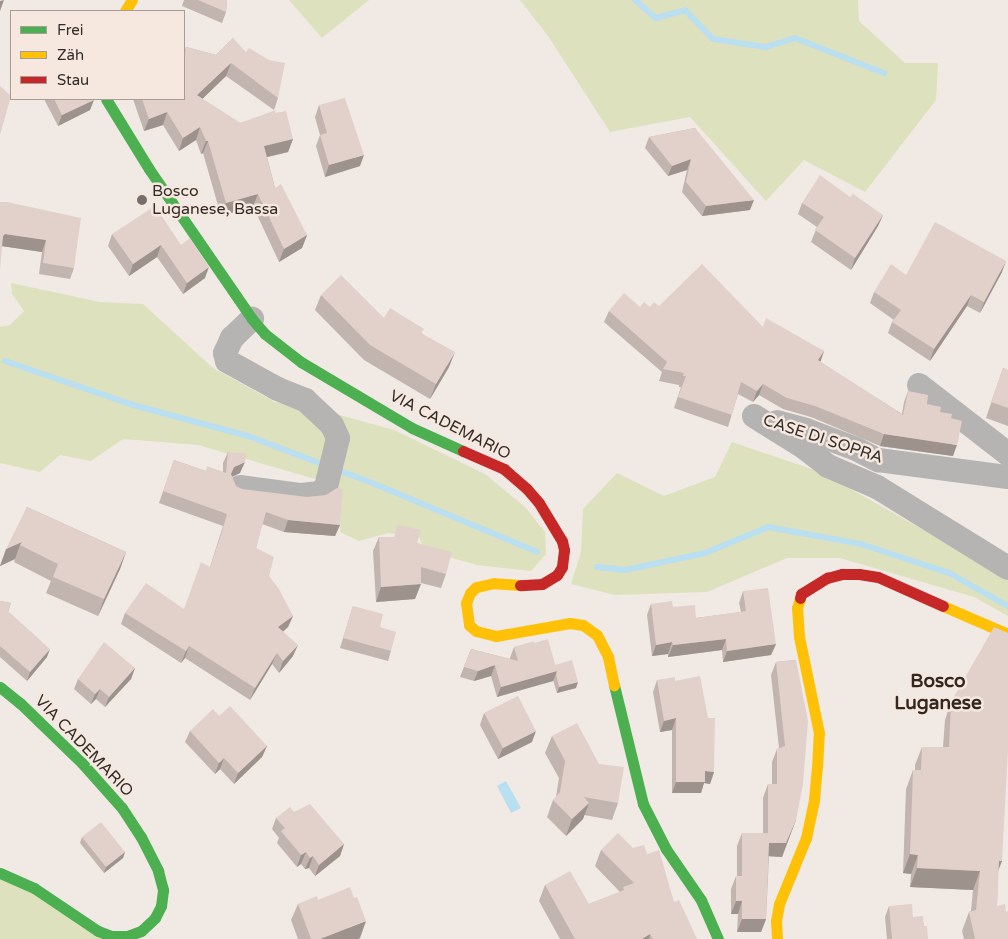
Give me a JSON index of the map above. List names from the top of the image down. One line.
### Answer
{"streets":{"street":["VIA CADEMARIO","CASE DI SOPRA"]},"districts":["Bosco Luganese"],"places":["Bosco Luganese, Bassa"],"legend":["Frei","Zäh","Stau"]}
